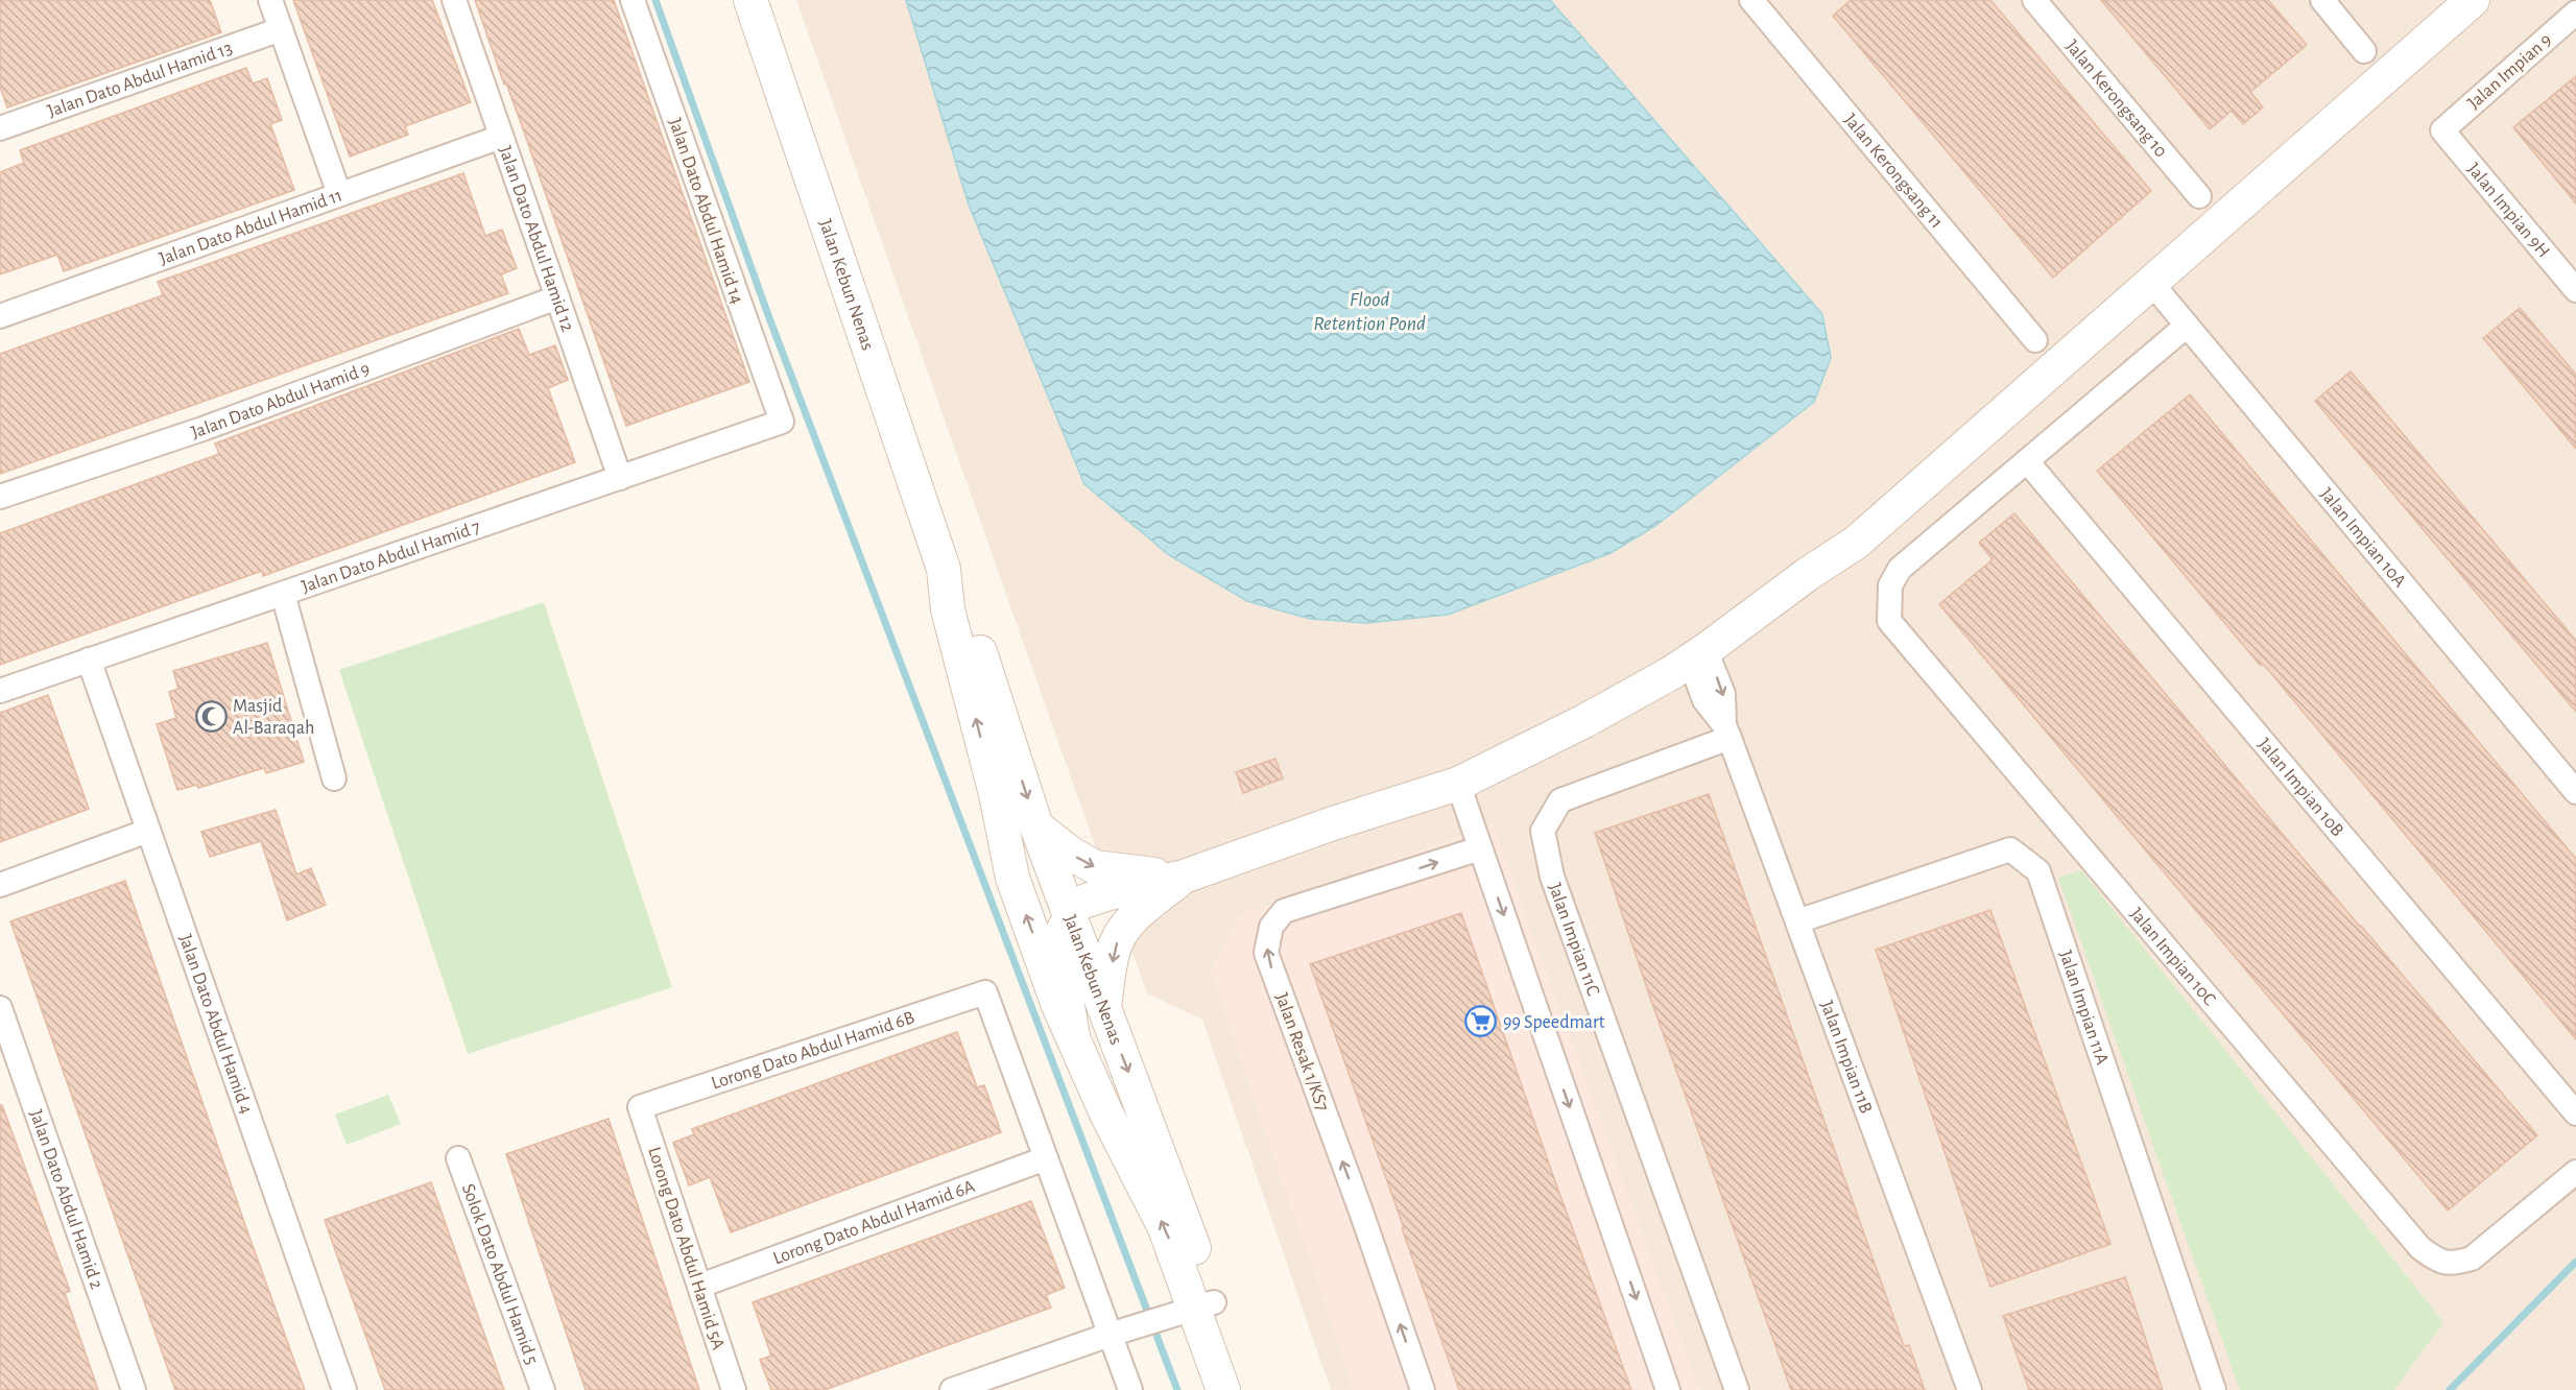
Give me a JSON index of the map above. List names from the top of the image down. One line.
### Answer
{"streets":{"street":["Jalan Impian 9","Jalan Dato Abdul Hamid 13","Jalan Kerongsang 10","Jalan Kerongsang 11","Jalan Impian 9H","Jalan Dato Abdul Hamid 14","Jalan Dato Abdul Hamid 11","Jalan Dato Abdul Hamid 12","Jalan Kebun Nenas","Jalan Dato Abdul Hamid 9","Jalan Impian 10A","Jalan Dato Abdul Hamid 7","Jalan Impian 10B","Jalan Impian 11C","Jalan Impian 10C","Jalan Impian 11A","Jalan Dato Abdul Hamid 4","Lorong Dato Abdul Hamid 6B","Jalan Resak 1/KS7","Jalan Impian 11B","Jalan Dato Abdul Hamid 2","Lorong Dato Abdul Hamid 6A","Lorong Dato Abdul Hamid 5A","Solok Dato Abdul Hamid 5"]},"crossings":[["Jalan Impian 9","Jalan Impian 9H"],["Jalan Dato Abdul Hamid 14","Jalan Dato Abdul Hamid 7"],["Jalan Dato Abdul Hamid 11","Jalan Dato Abdul Hamid 12"],["Jalan Dato Abdul Hamid 12","Jalan Dato Abdul Hamid 9"],["Jalan Dato Abdul Hamid 12","Jalan Dato Abdul Hamid 7"],["Jalan Dato Abdul Hamid 7","Jalan Dato Abdul Hamid 4"],["Jalan Impian 10B","Jalan Impian 10C"],["Jalan Impian 11C","Jalan Impian 11B"],["Jalan Impian 11A","Jalan Impian 11B"],["Lorong Dato Abdul Hamid 6B","Lorong Dato Abdul Hamid 6A"],["Lorong Dato Abdul Hamid 6B","Lorong Dato Abdul Hamid 5A"],["Lorong Dato Abdul Hamid 6A","Lorong Dato Abdul Hamid 5A"]],"water":["Flood Retention Pond"],"places":{"mosque":["Masjid Al-Baraqah"],"supermarket":["99 Speedmart"]}}
